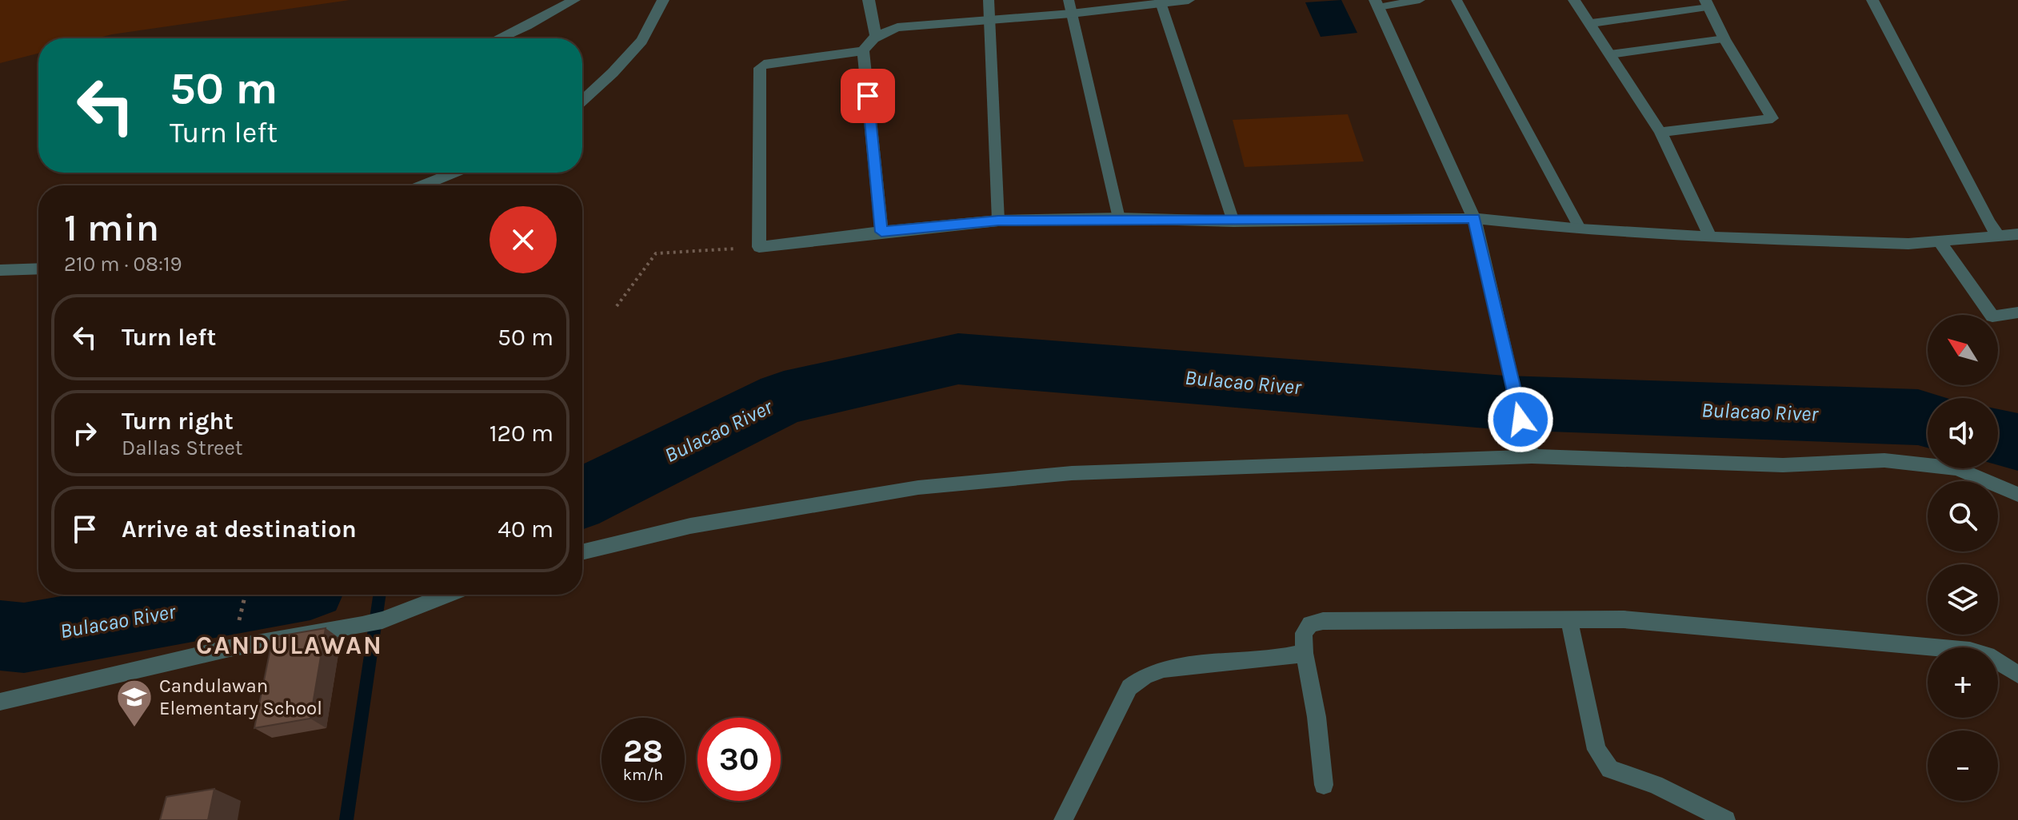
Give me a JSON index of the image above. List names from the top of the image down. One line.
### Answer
{"districts":["CANDULAWAN"],"water":["Bulacao River"],"places":{"school or university":["Candulawan Elementary School"]},"north":"top left","page":{"turn":["50 m","Turn left"],"heading":["1 min","210 m · 08:19"],"list":[{"name":"Turn left","value":"50 m"},{"name":"Turn right","note":"Dallas Street","value":"120 m"},{"name":"Arrive at destination","value":"40 m"}],"map_buttons":["+","−"],"speed":"28 km/h","limit":"30"}}
